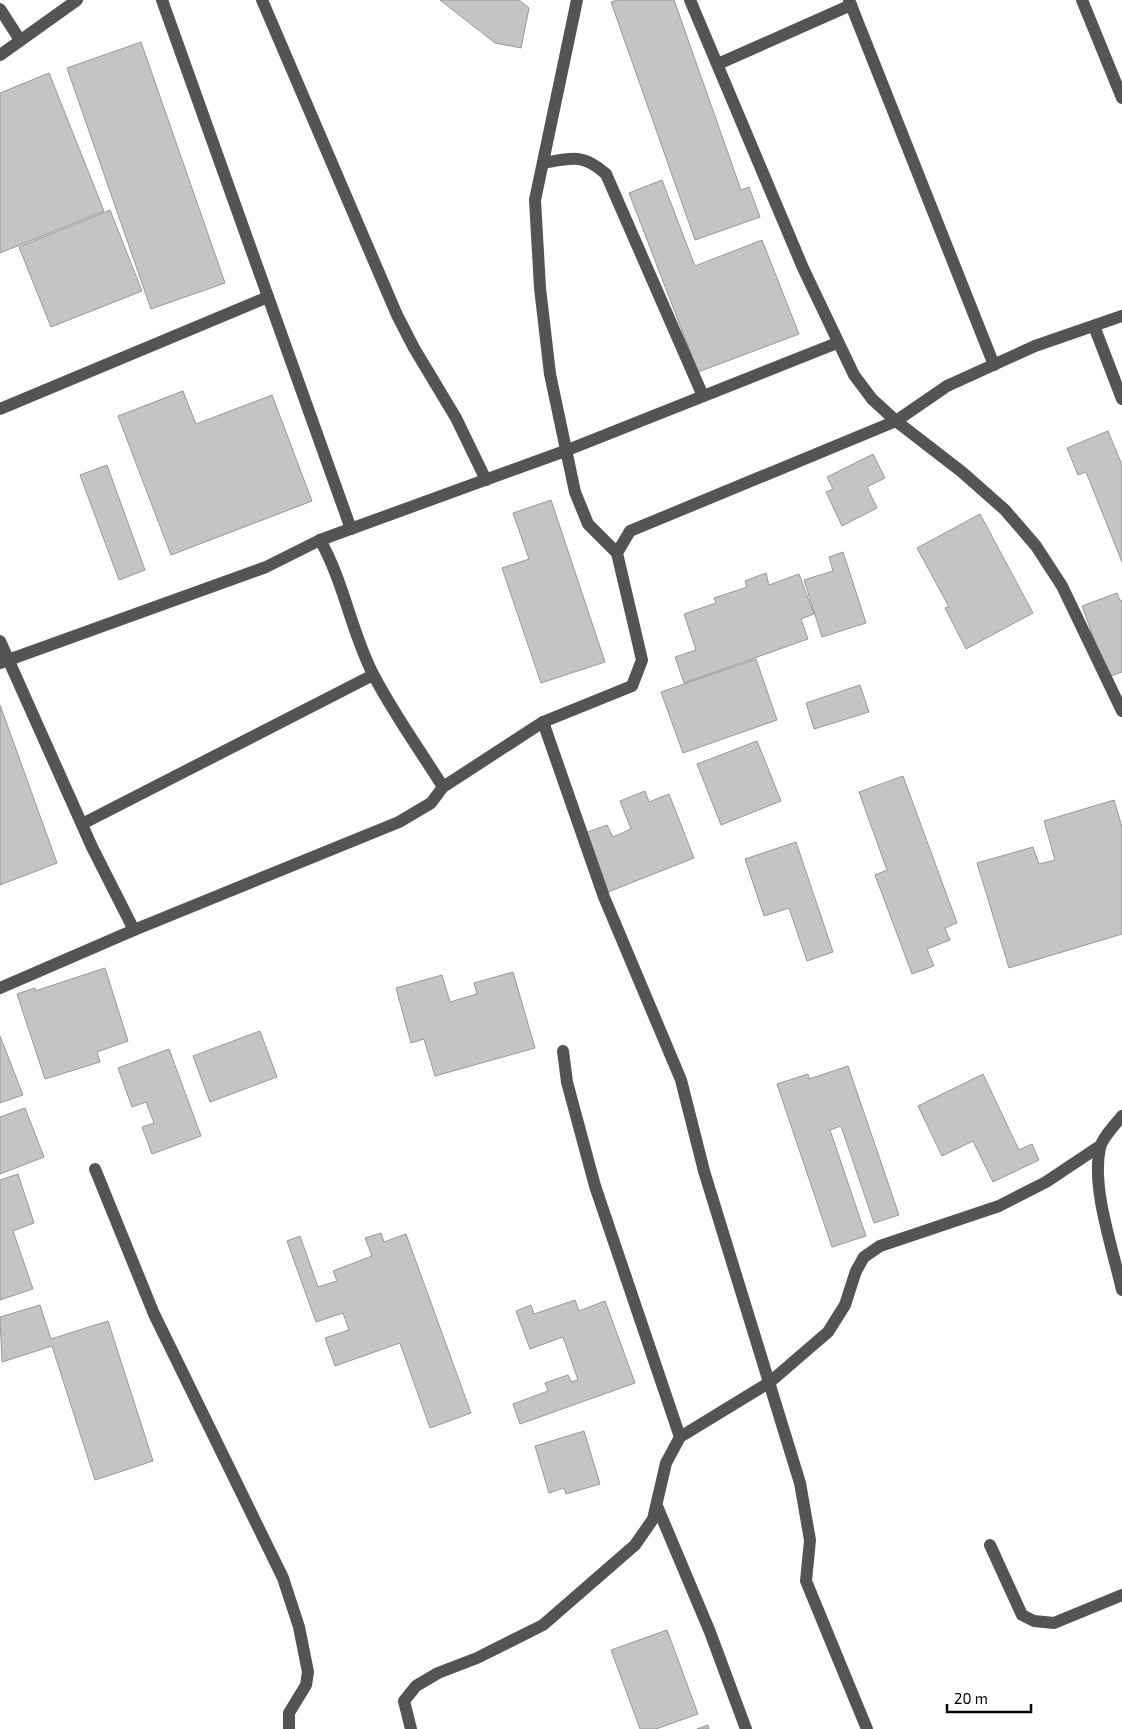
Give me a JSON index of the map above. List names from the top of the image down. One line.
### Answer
{"scale_bar":"20 m"}
